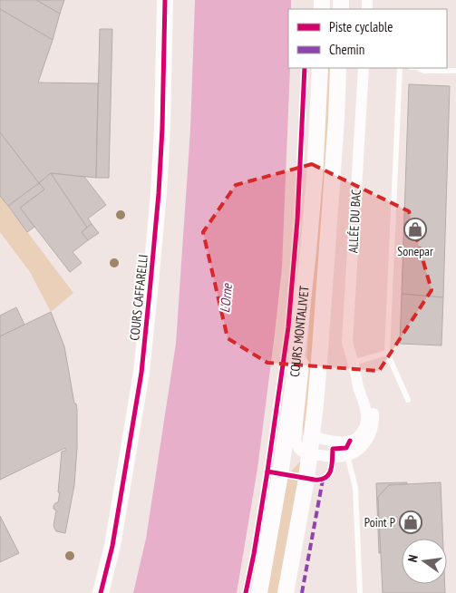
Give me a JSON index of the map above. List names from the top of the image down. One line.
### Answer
{"streets":{"main road":["COURS CAFFARELLI","COURS MONTALIVET"],"street":["ALLÉE DU BAC"]},"crossings":[["ALLÉE DU BAC","COURS MONTALIVET"]],"water":["L'Orne"],"places":{"shop":["Sonepar","Point P"]},"legend":["Piste cyclable","Chemin"],"north":"left"}
